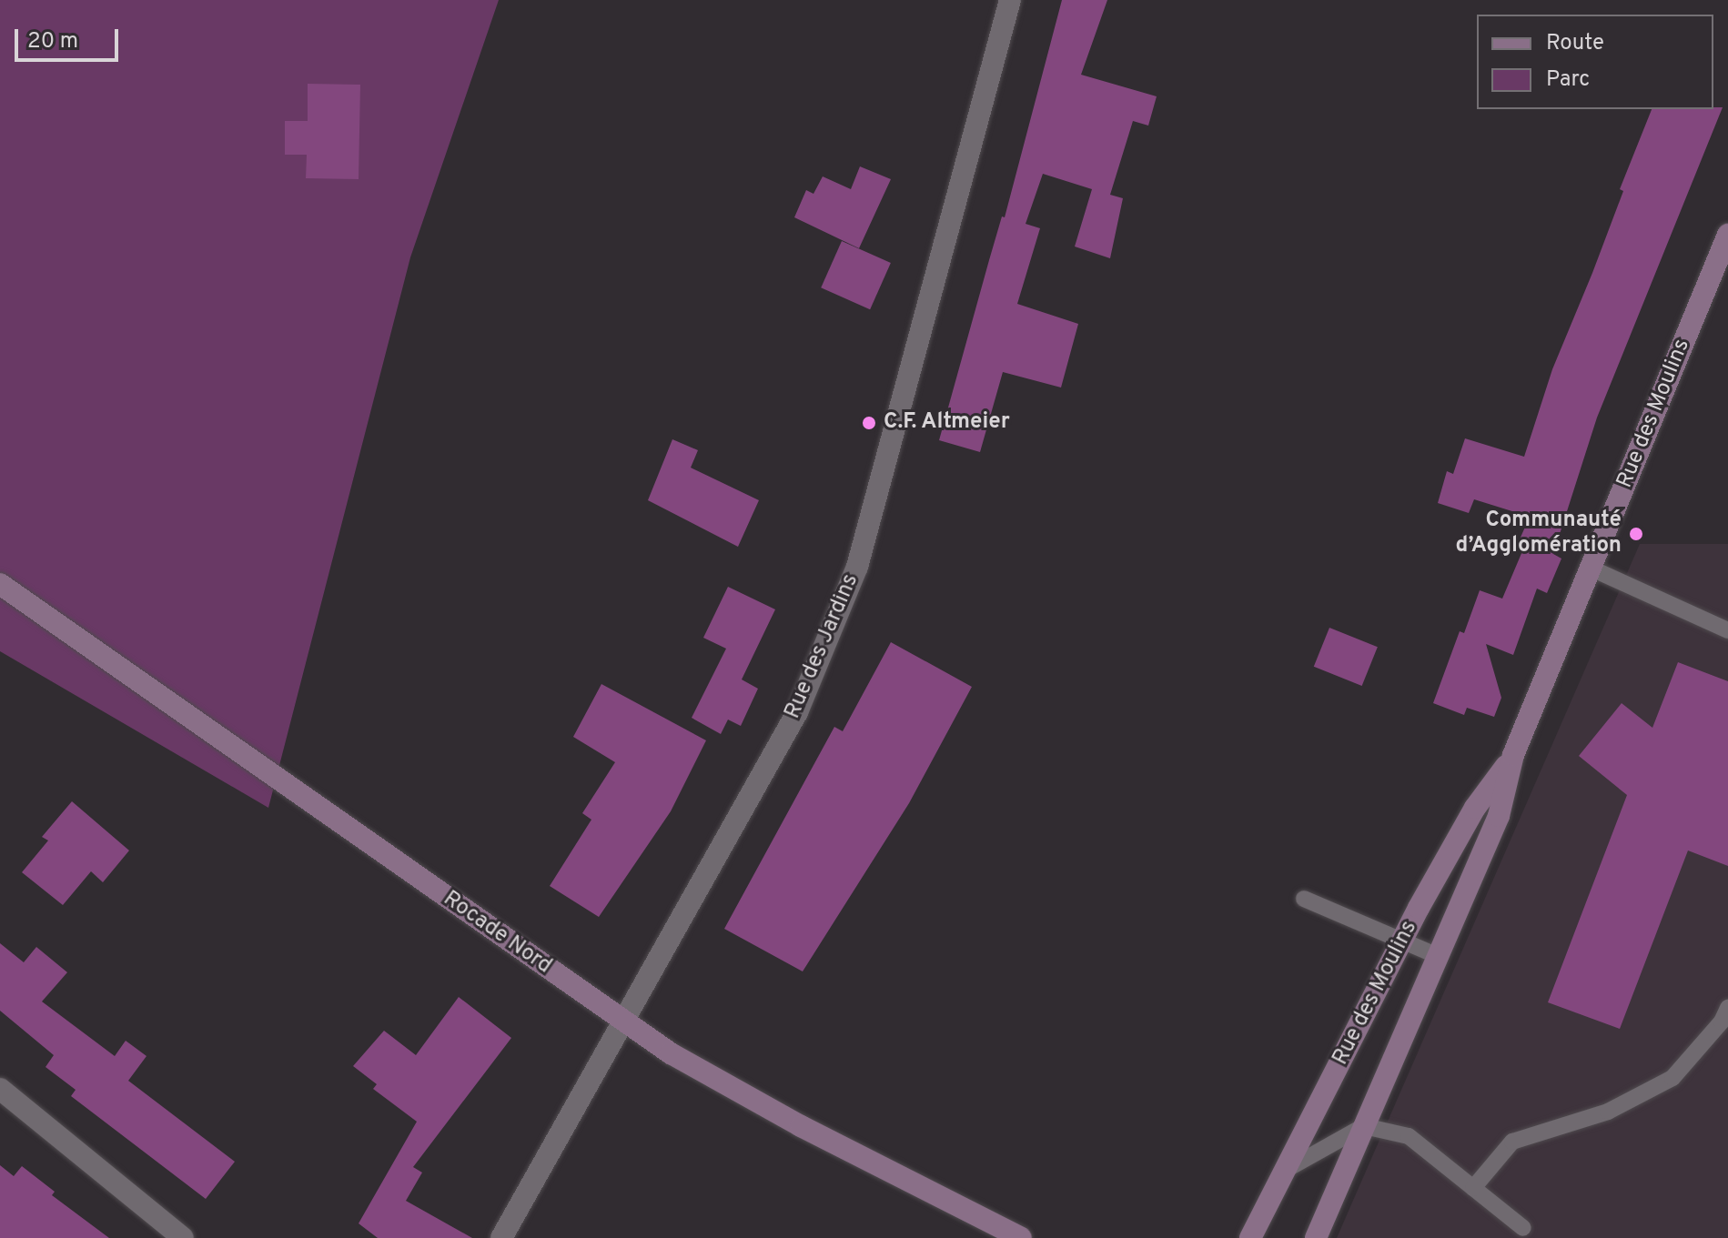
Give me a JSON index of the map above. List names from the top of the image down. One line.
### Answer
{"streets":{"main road":["Rue des Moulins","Rocade Nord"],"street":["Rue des Jardins"]},"crossings":[["Rue des Jardins","Rocade Nord"]],"places":["C.F. Altmeier","Communauté d’Agglomération"],"legend":["Route","Parc"],"scale_bar":"20 m"}
